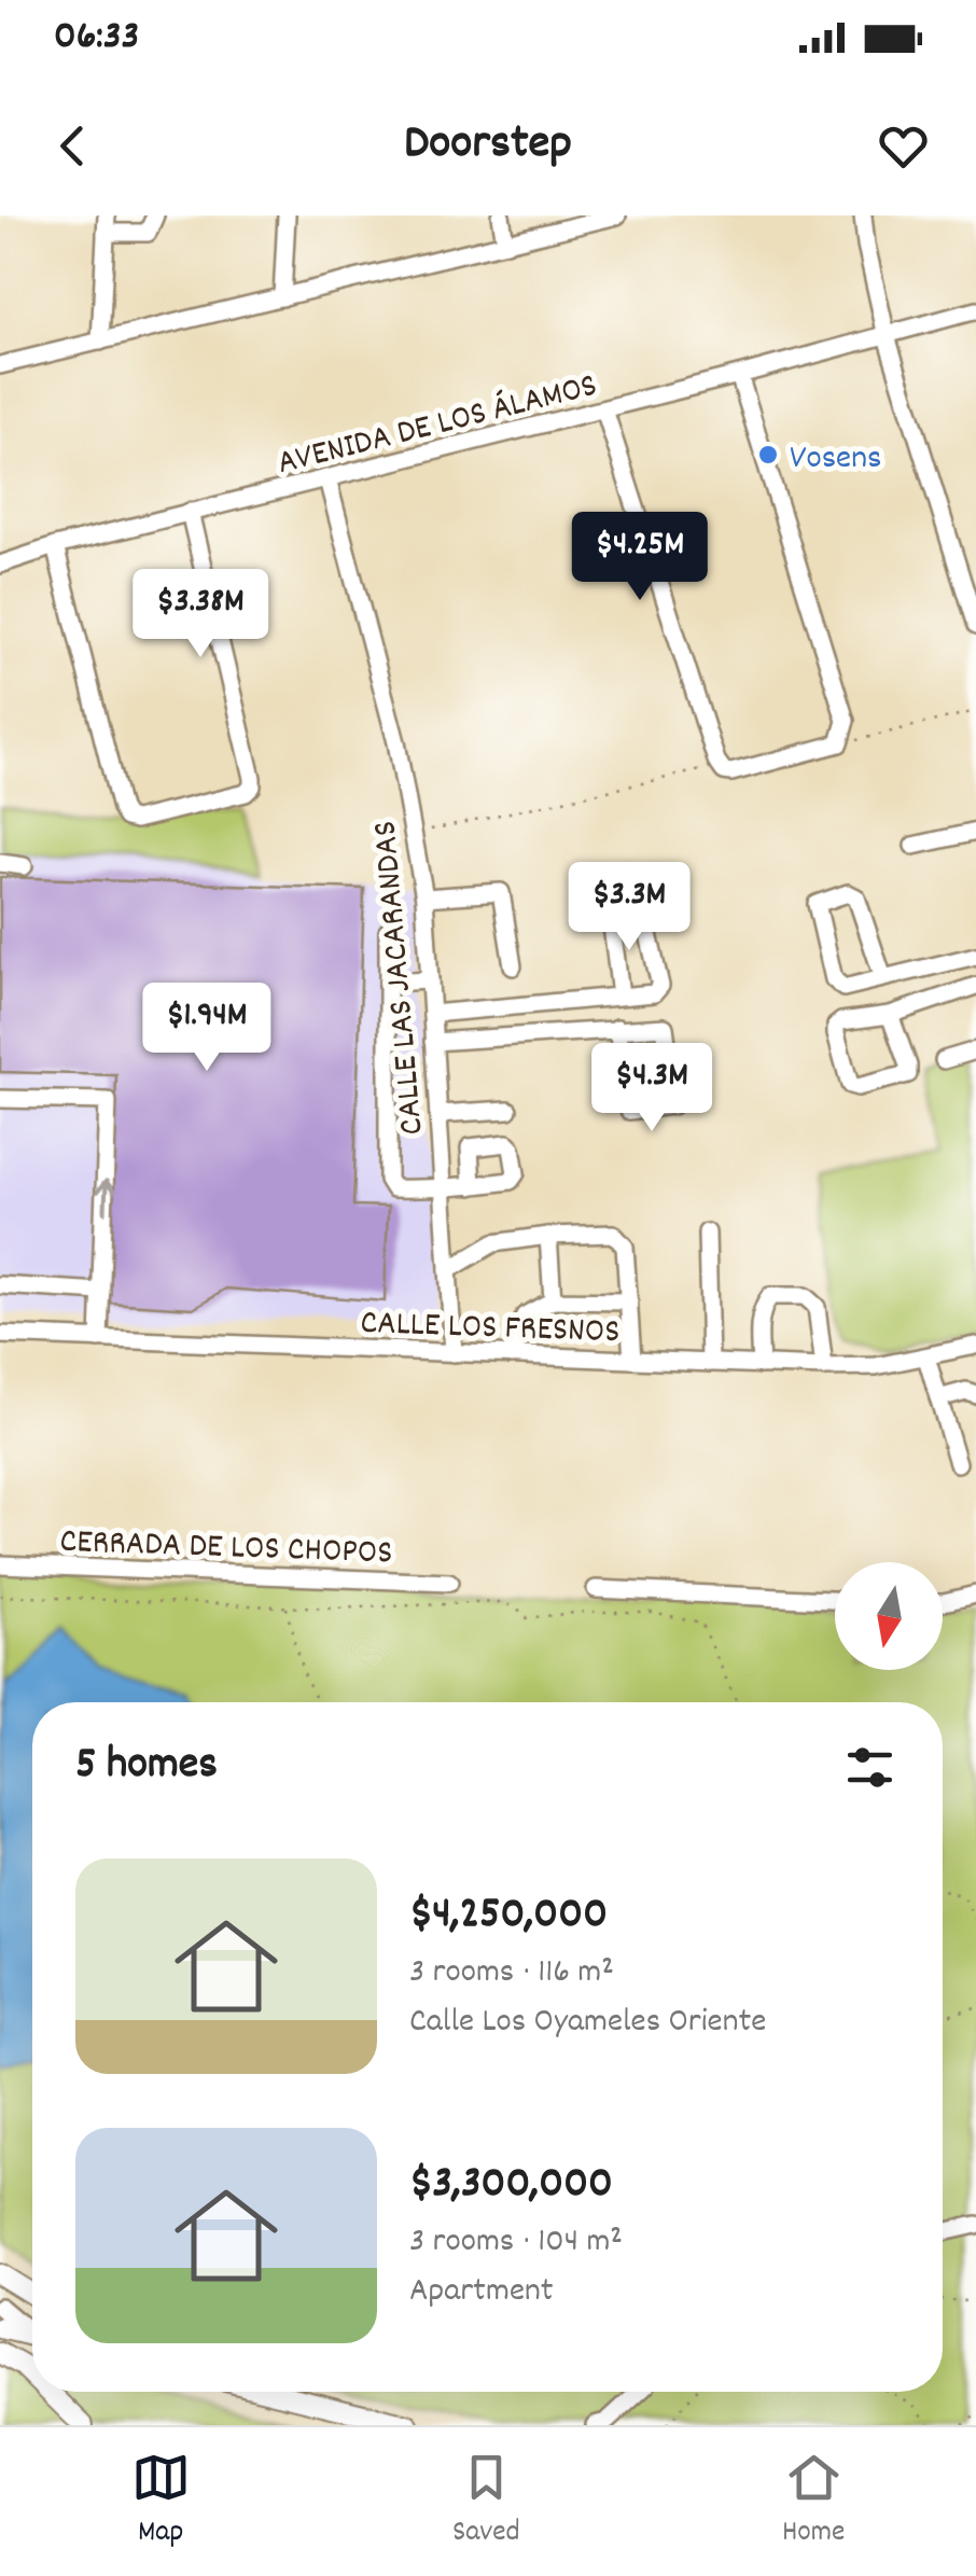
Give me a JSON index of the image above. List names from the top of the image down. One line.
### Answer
{"streets":{"street":["AVENIDA DE LOS ÁLAMOS","CALLE LAS JACARANDAS","CALLE LOS FRESNOS","CERRADA DE LOS CHOPOS"]},"crossings":[["AVENIDA DE LOS ÁLAMOS","CALLE LAS JACARANDAS"],["CALLE LAS JACARANDAS","CALLE LOS FRESNOS"]],"places":["Vosens"],"north":"bottom","page":{"status":"06:33","header":"Doorstep","price":["$4.25M","$3.38M","$3.3M","$1.94M","$4.3M"],"heading":"5 homes","list":[{"name":"$4,250,000","note":"3 rooms · 116 m² · Calle Los Oyameles Oriente"},{"name":"$3,300,000","note":"3 rooms · 104 m² · Apartment"}],"tabs":["Map","Saved","Home"]}}
